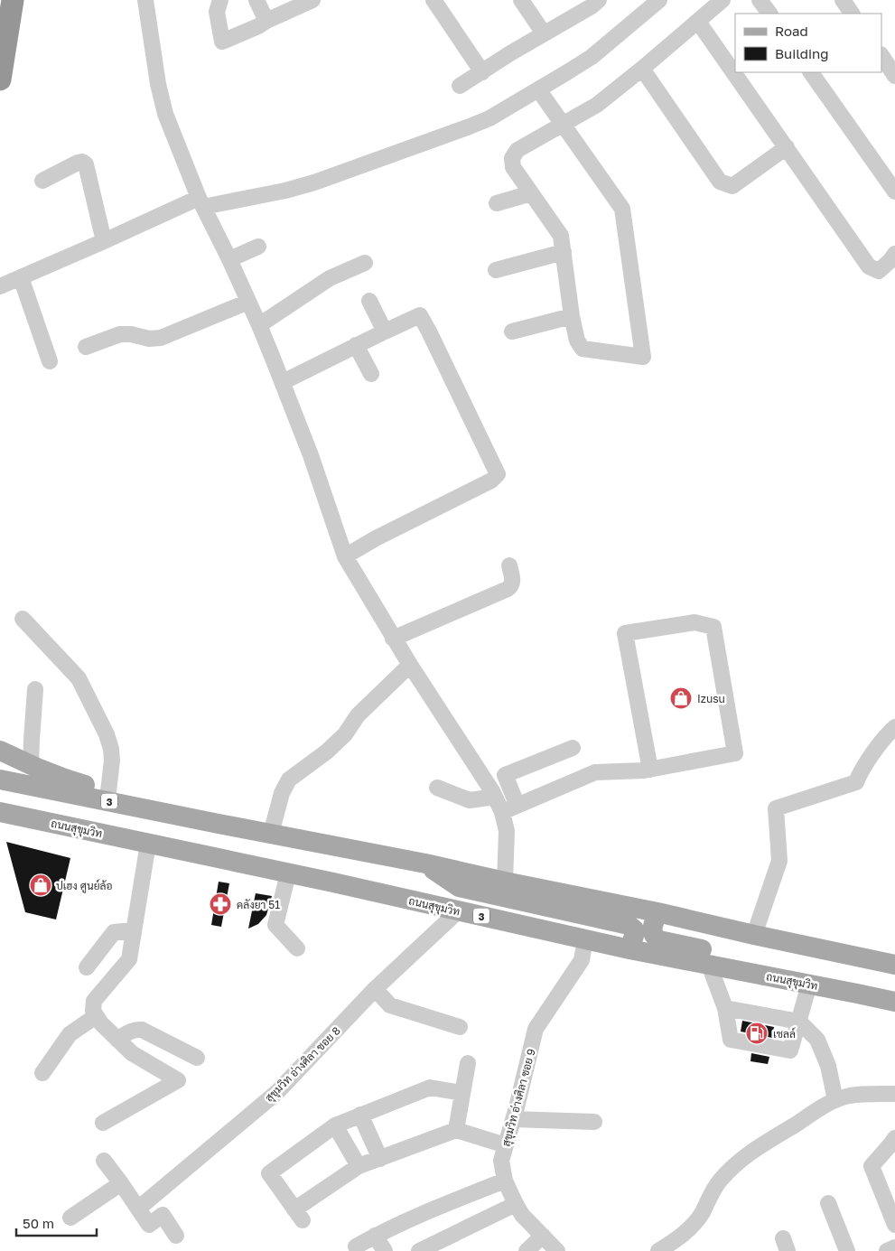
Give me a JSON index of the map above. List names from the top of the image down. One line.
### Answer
{"streets":{"main road":["3","ถนนสุขุมวิท"],"street":["สุขุมวิท อ่างศิลา ซอย 8","สุขุมวิท อ่างศิลา ซอย 9"]},"crossings":[["ถนนสุขุมวิท","สุขุมวิท อ่างศิลา ซอย 8"],["ถนนสุขุมวิท","สุขุมวิท อ่างศิลา ซอย 9"]],"places":{"shop":["Izusu","ปเฮง ศูนย์ล้อ"],"pharmacy":["คลังยา 51"],"fuel station":["เชลล์"]},"legend":["Road","Building"],"scale_bar":"50 m"}
